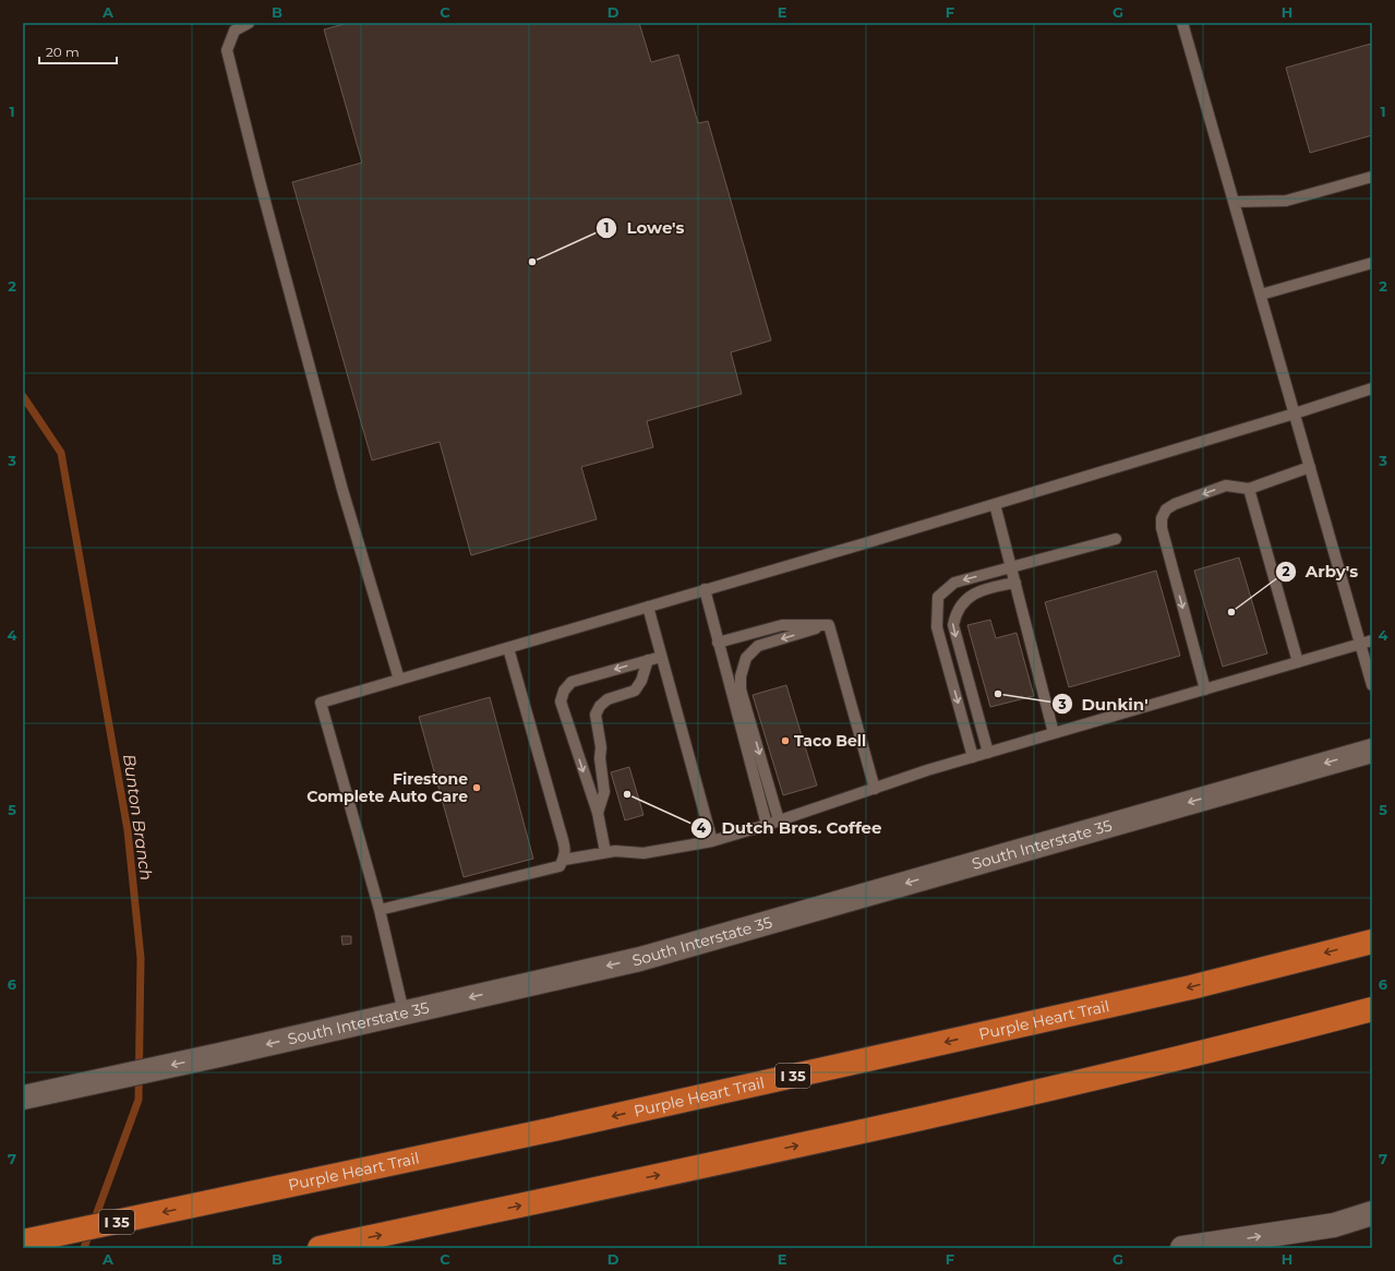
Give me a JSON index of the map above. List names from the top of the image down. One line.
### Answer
{"streets":{"highway":["Purple Heart Trail","I 35"],"main road":["South Interstate 35"]},"one_way":["South Interstate 35"],"water":["Bunton Branch"],"places":["Lowe's","Arby's","Dunkin'","Taco Bell","Firestone Complete Auto Care","Dutch Bros. Coffee"],"scale_bar":"20 m","grid":{"columns":["A","B","C","D","E","F","G","H"],"rows":["1","2","3","4","5","6","7"]}}
